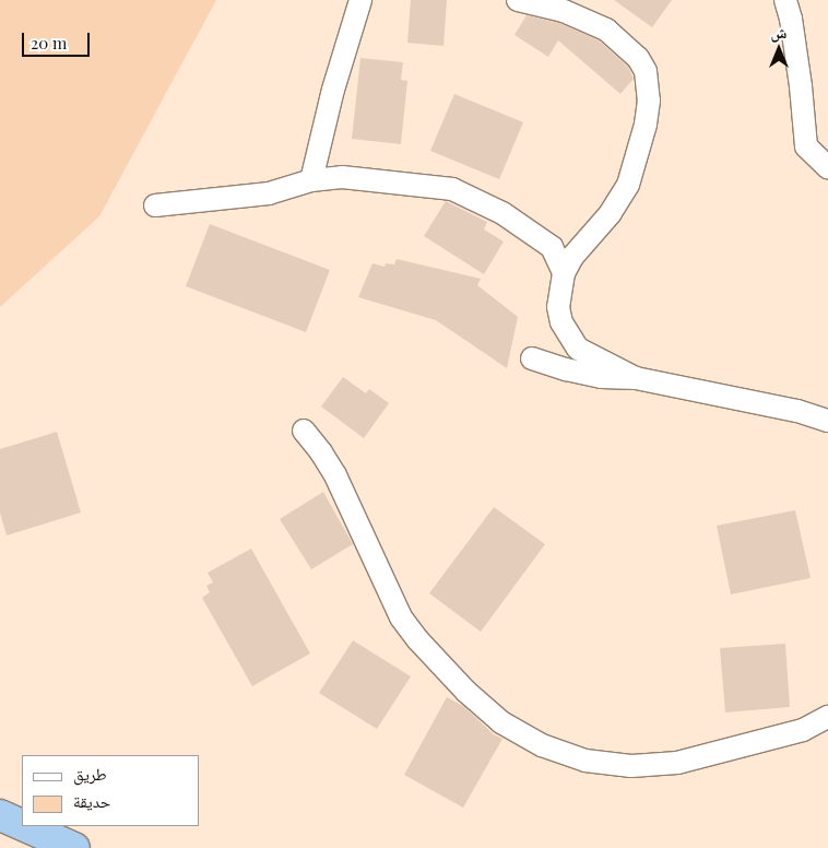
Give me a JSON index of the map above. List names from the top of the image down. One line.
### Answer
{"legend":["طريق","حديقة"],"scale_bar":"20 m","north":"top"}
